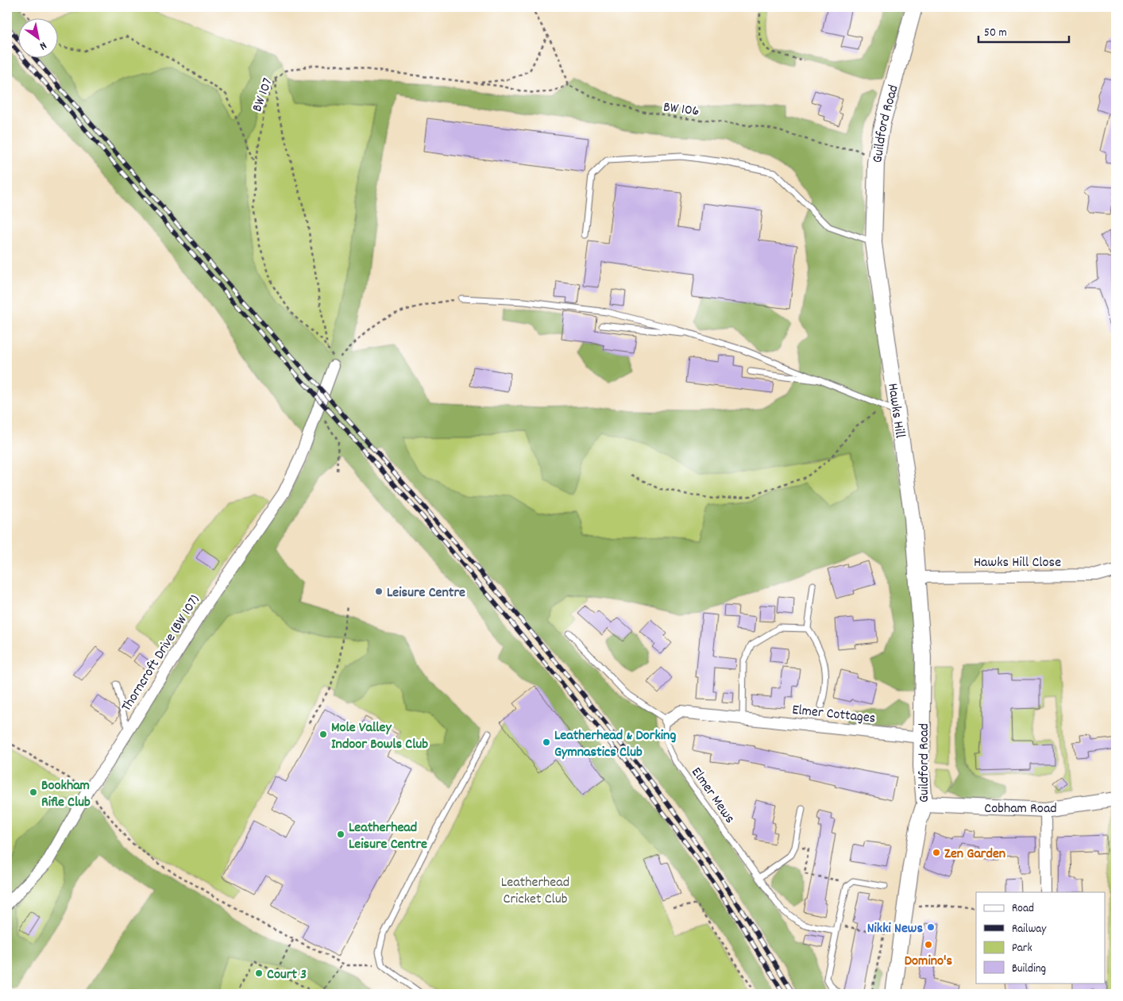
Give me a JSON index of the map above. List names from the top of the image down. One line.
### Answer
{"streets":{"main road":["Guildford Road","Hawks Hill"],"street":["Hawks Hill Close","Thorncroft Drive (BW 107)","Elmer Cottages","Cobham Road"],"lane":["Elmer Mews"],"path":["BW 107","BW 106"]},"crossings":[["BW 107","BW 106"],["BW 107","Thorncroft Drive (BW 107)"],["BW 106","Guildford Road"],["Guildford Road","Hawks Hill"],["Guildford Road","Hawks Hill Close"],["Guildford Road","Elmer Cottages"],["Guildford Road","Cobham Road"],["Hawks Hill","Hawks Hill Close"],["Elmer Cottages","Elmer Mews"]],"parks":["Leatherhead Cricket Club"],"places":["Leisure Centre","Mole Valley Indoor Bowls Club","Leatherhead & Dorking Gymnastics Club","Bookham Rifle Club","Leatherhead Leisure Centre","Zen Garden","Nikki News","Domino's","Court 3"],"legend":["Road","Railway","Park","Building"],"scale_bar":"50 m","north":"bottom right"}
